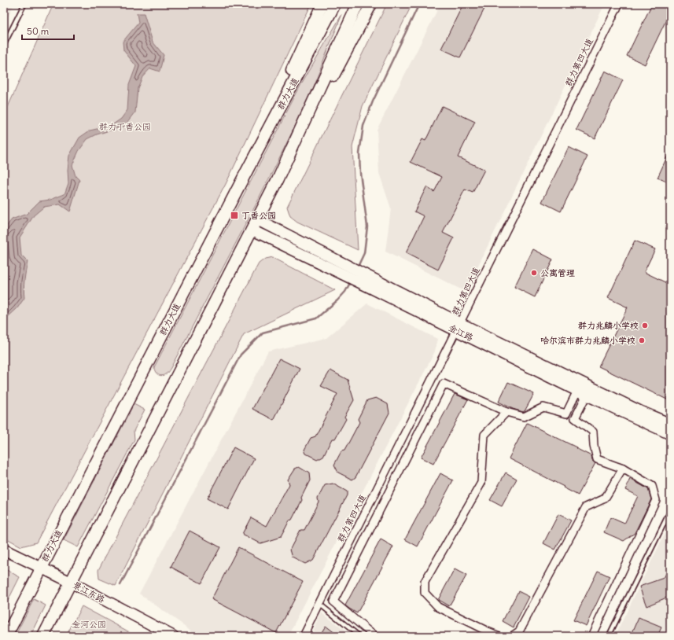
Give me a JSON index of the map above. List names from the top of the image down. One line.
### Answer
{"streets":{"main road":["群力大道"],"street":["群力第四大道","金江路","景江东路"]},"crossings":[["群力第四大道","金江路"],["群力大道","景江东路"]],"parks":["群力丁香公园","金河公园"],"places":{"transit":["丁香公园"],"other":["公寓管理","群力兆麟小学校","哈尔滨市群力兆麟小学校"]},"scale_bar":"50 m"}
